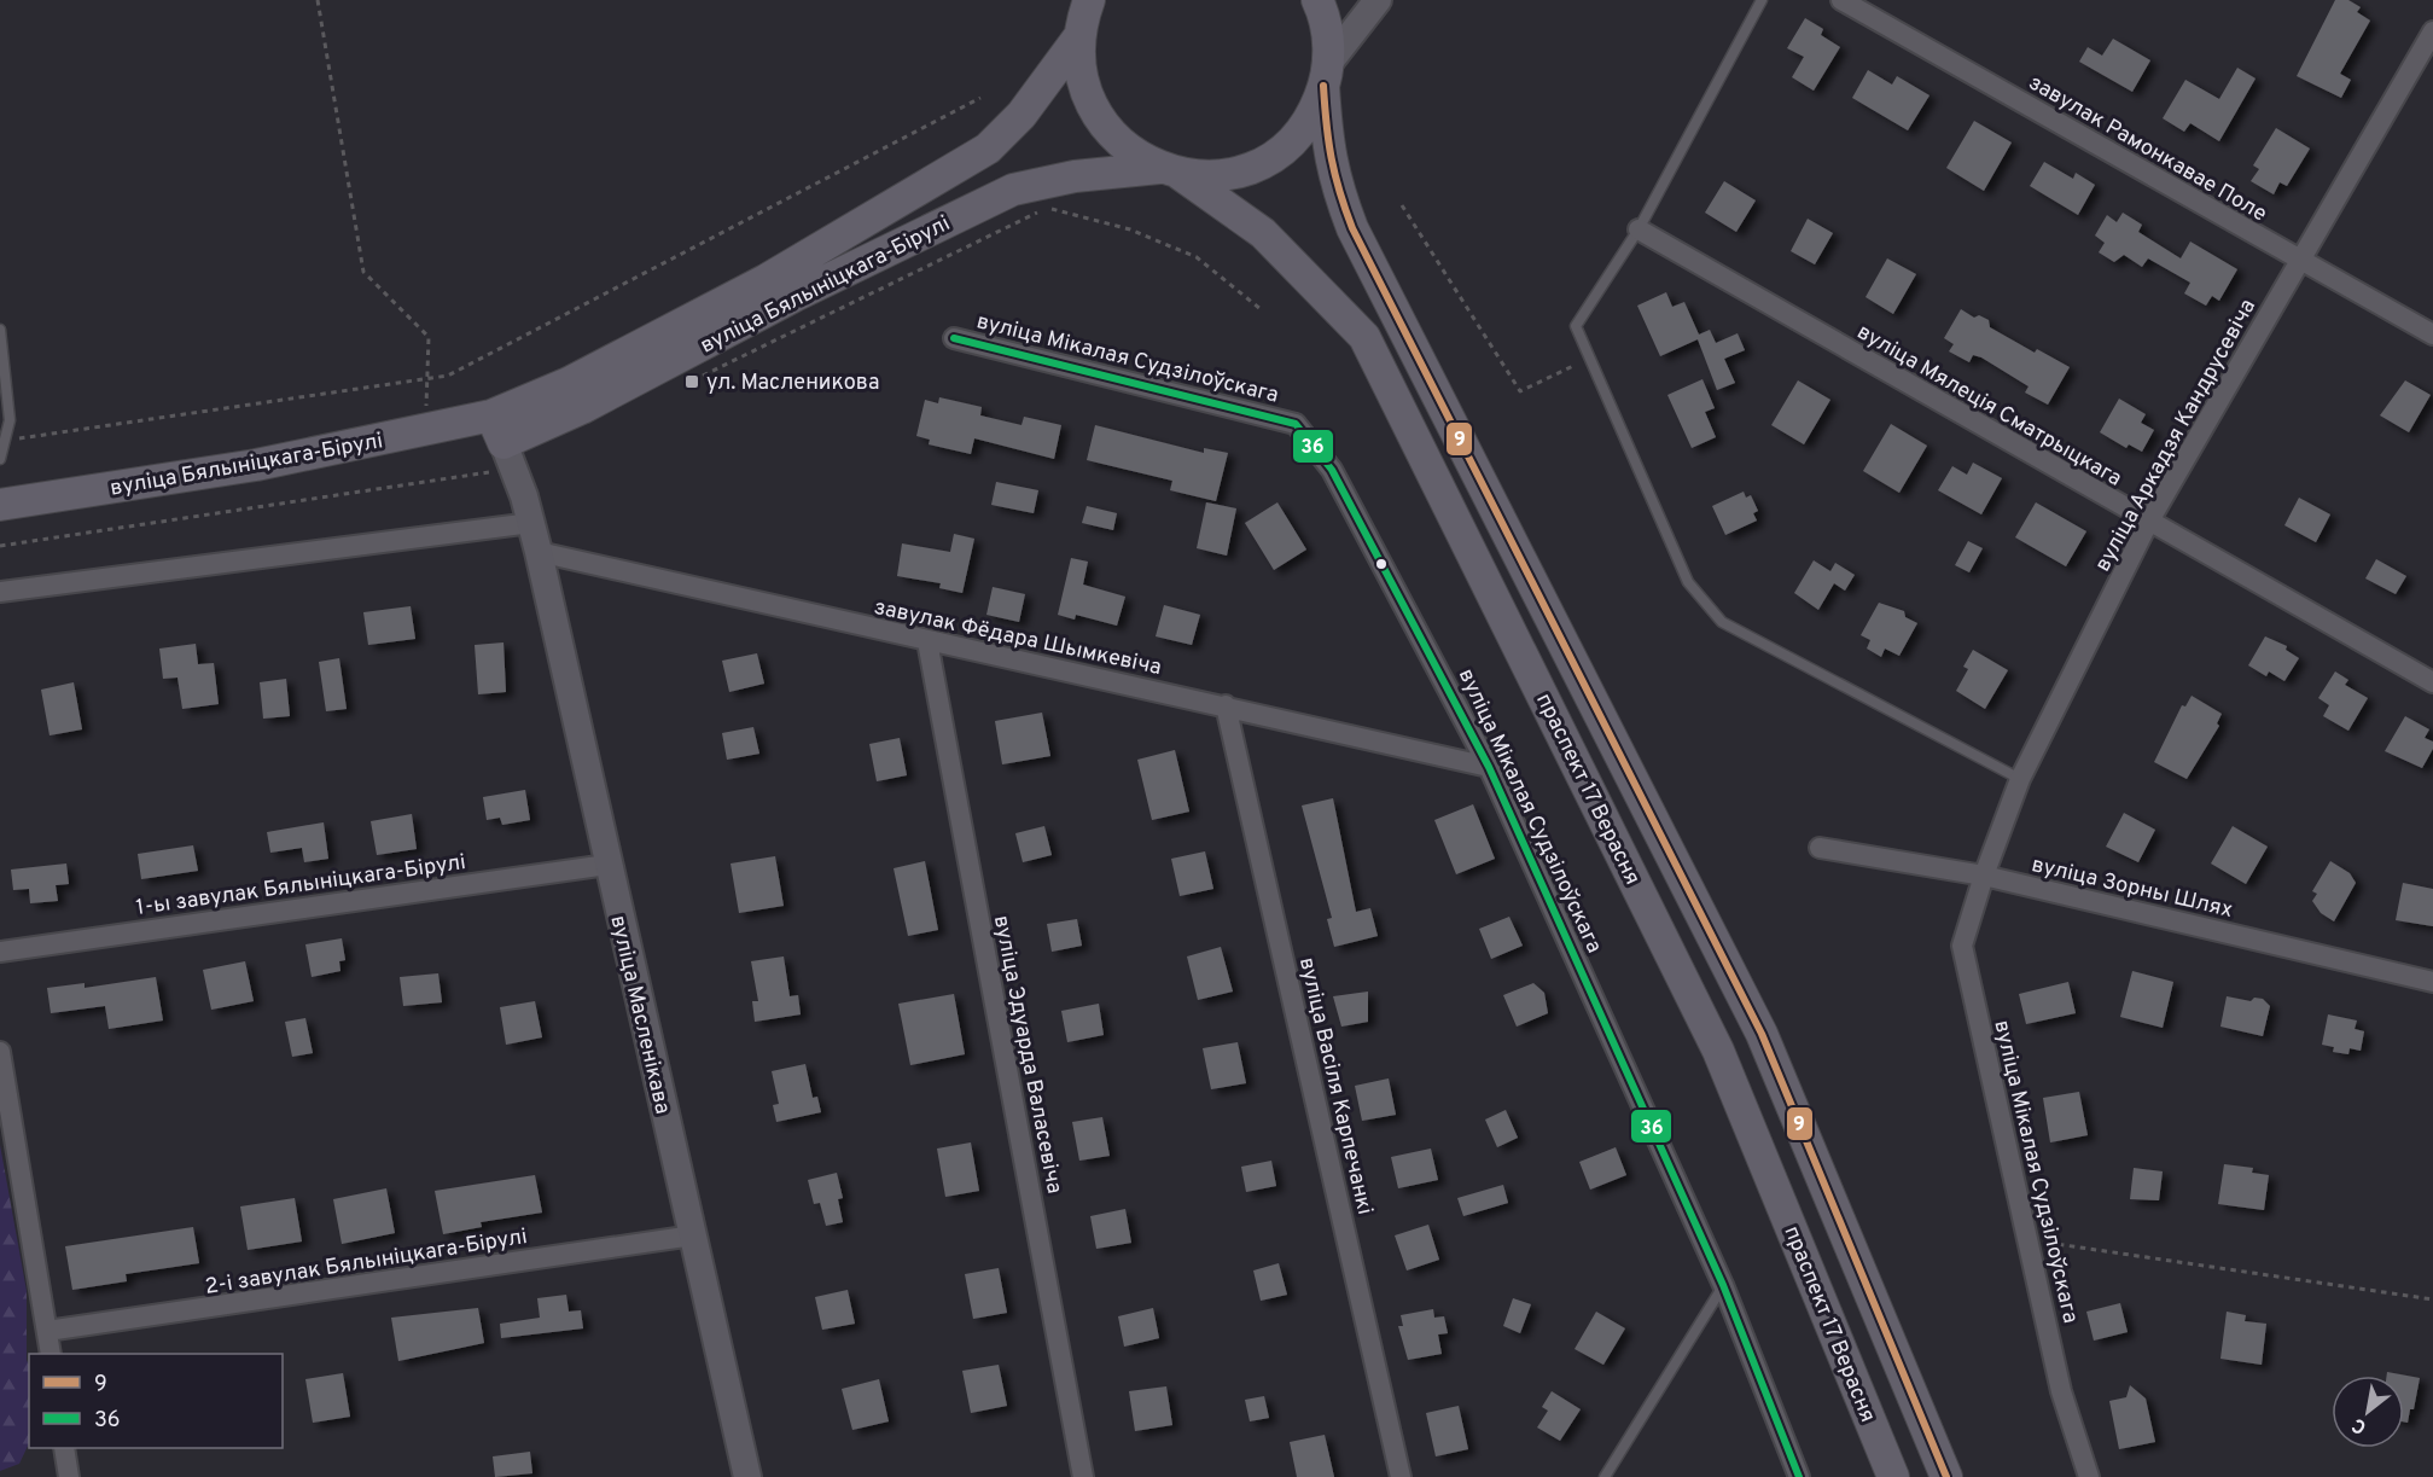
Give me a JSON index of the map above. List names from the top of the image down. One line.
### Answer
{"streets":{"main road":["вуліца Бялыніцкага-Бірулі","праспект 17 Верасня","вуліца Масленікава"],"street":["завулак Рамонкавае Поле","вуліца Мікалая Судзілоўскага","вуліца Мялеція Сматрыцкага","вуліца Аркадзя Кандрусевіча","завулак Фёдара Шымкевіча","1-ы завулак Бялыніцкага-Бірулі","вуліца Зорны Шлях","вуліца Эдуарда Валасевіча","вуліца Васіля Карпечанкі","2-і завулак Бялыніцкага-Бірулі"]},"crossings":[["завулак Рамонкавае Поле","вуліца Аркадзя Кандрусевіча"],["вуліца Бялыніцкага-Бірулі","праспект 17 Верасня"],["вуліца Мікалая Судзілоўскага","вуліца Аркадзя Кандрусевіча"],["вуліца Мікалая Судзілоўскага","завулак Фёдара Шымкевіча"],["вуліца Мікалая Судзілоўскага","вуліца Зорны Шлях"],["вуліца Мялеція Сматрыцкага","вуліца Аркадзя Кандрусевіча"],["вуліца Аркадзя Кандрусевіча","вуліца Зорны Шлях"],["завулак Фёдара Шымкевіча","вуліца Масленікава"],["завулак Фёдара Шымкевіча","вуліца Эдуарда Валасевіча"],["завулак Фёдара Шымкевіча","вуліца Васіля Карпечанкі"],["1-ы завулак Бялыніцкага-Бірулі","вуліца Масленікава"],["вуліца Масленікава","2-і завулак Бялыніцкага-Бірулі"]],"places":{"transit":["ул. Масленикова"]},"lines":["transit line 9","transit line 36"],"legend":["9","36"],"north":"bottom left"}
